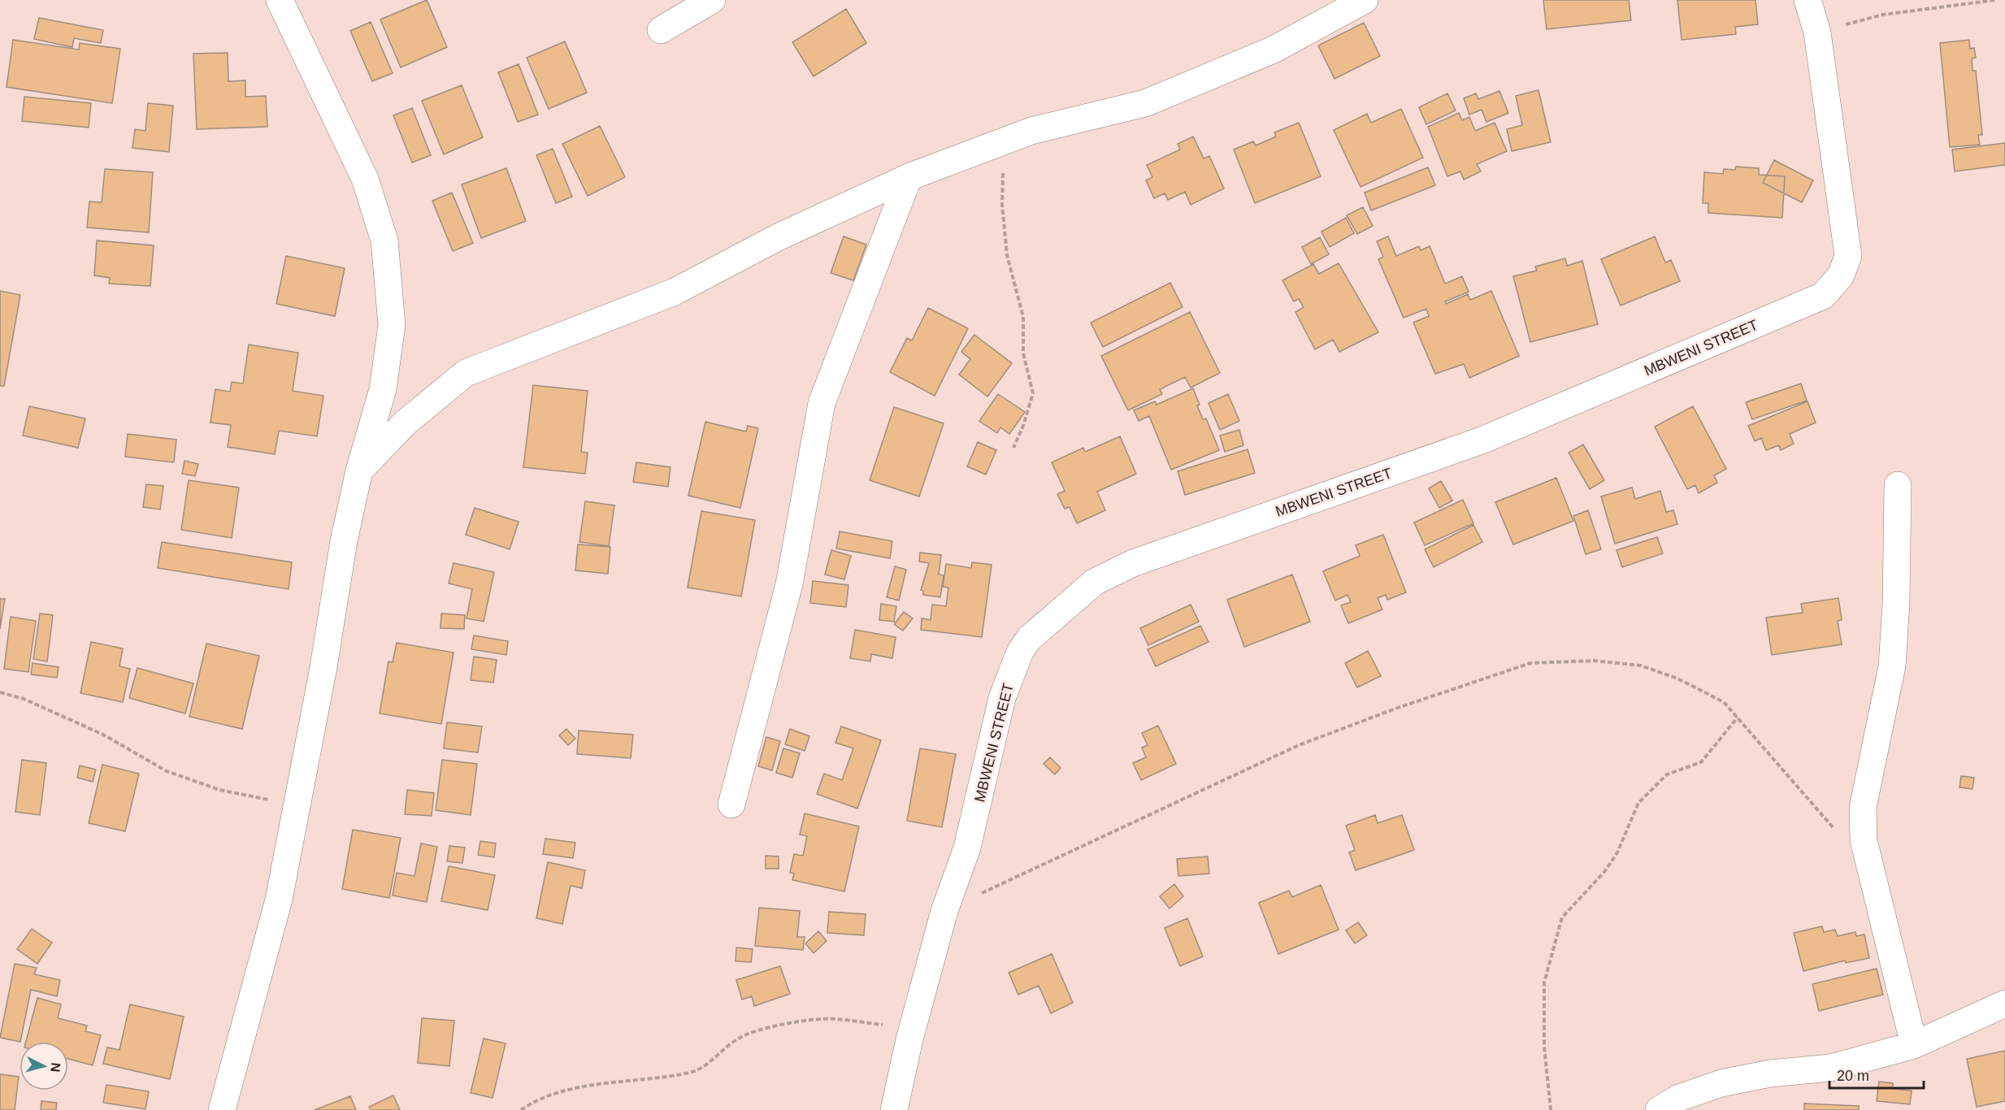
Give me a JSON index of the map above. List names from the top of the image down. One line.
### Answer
{"streets":{"street":["MBWENI STREET"]},"scale_bar":"20 m","north":"right"}
